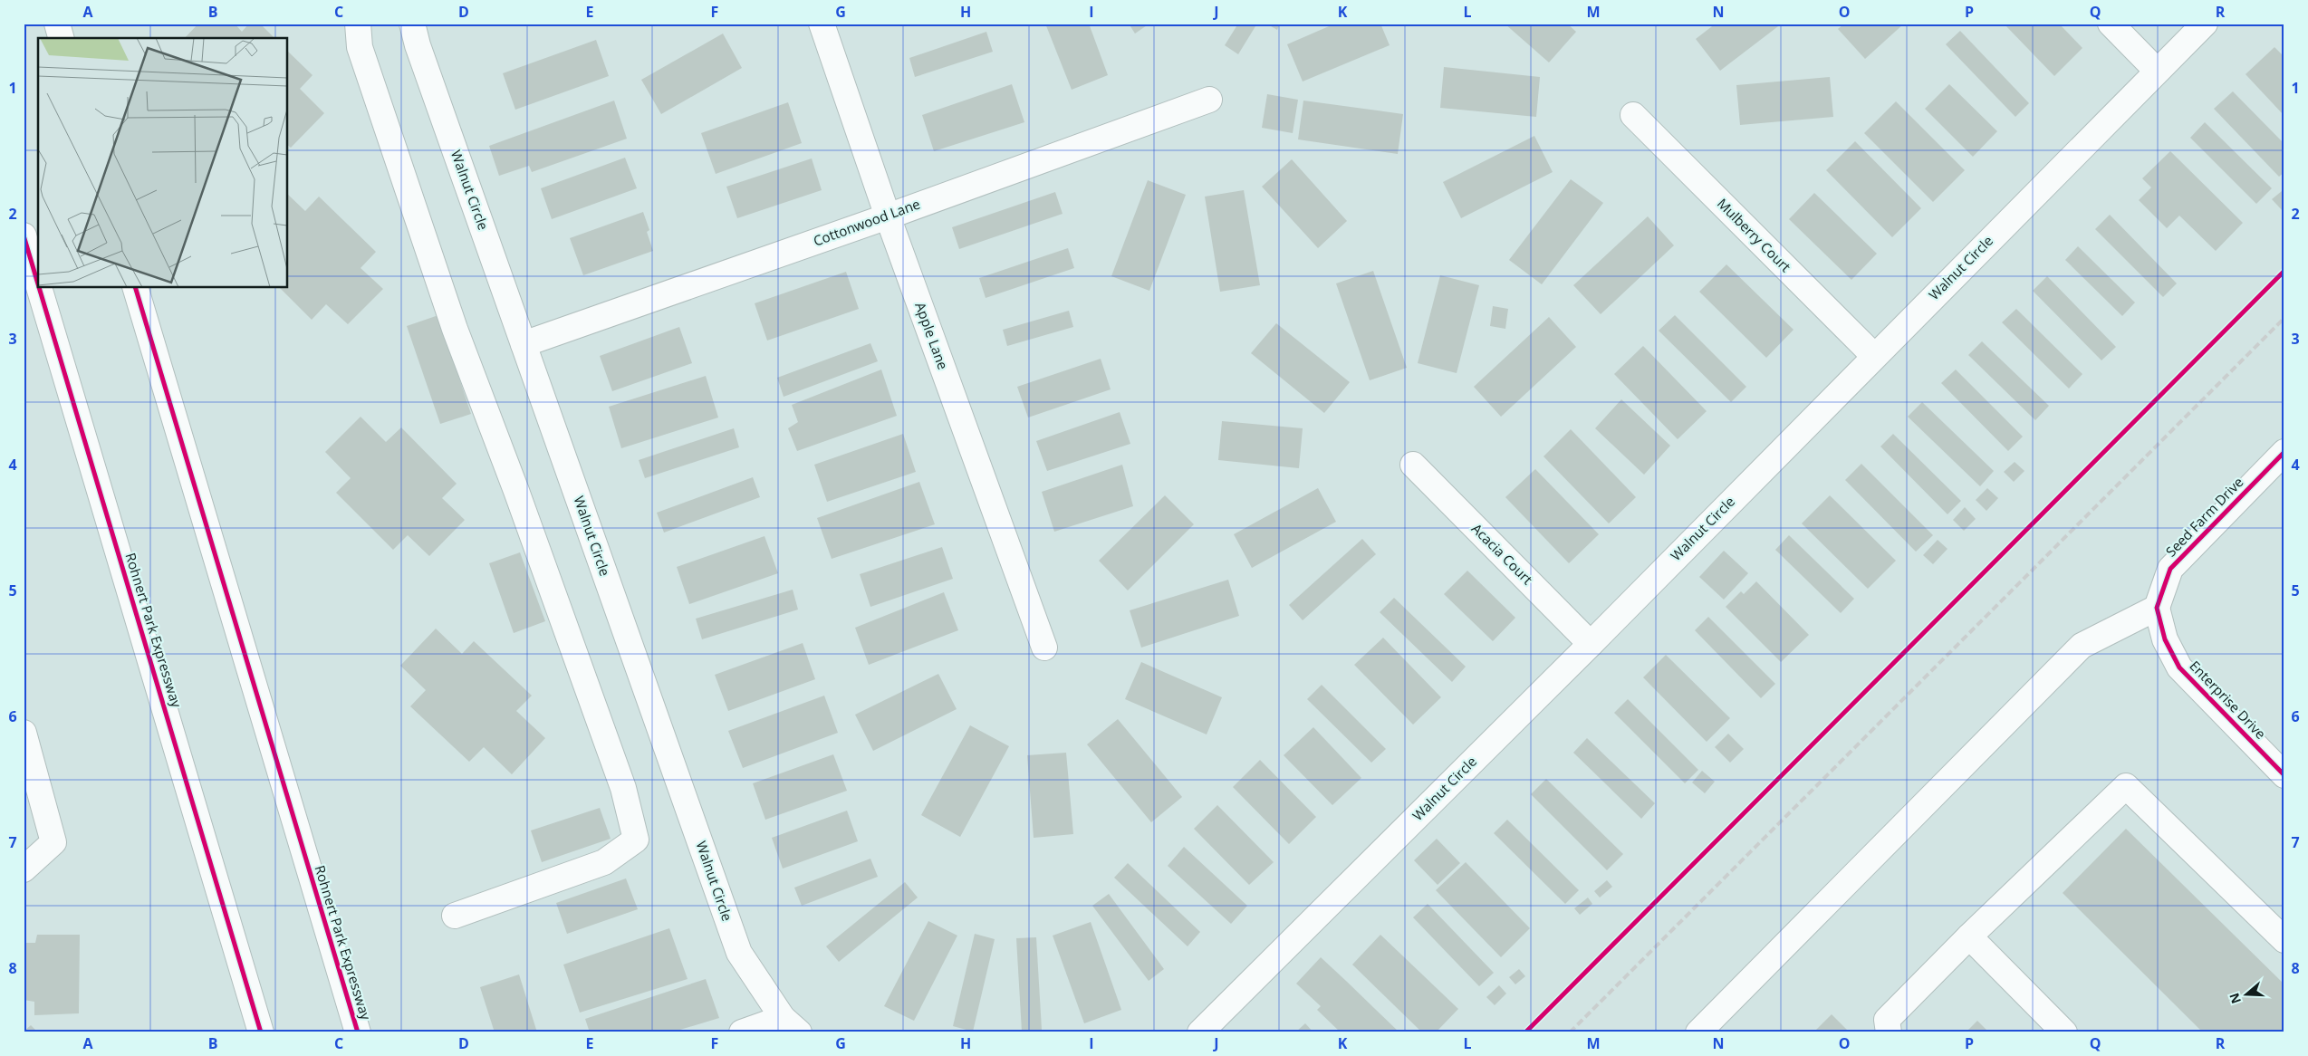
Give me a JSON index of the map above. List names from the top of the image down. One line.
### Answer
{"streets":{"street":["Walnut Circle","Cottonwood Lane","Mulberry Court","Apple Lane","Seed Farm Drive","Acacia Court","Rohnert Park Expressway","Enterprise Drive"]},"crossings":[["Walnut Circle","Cottonwood Lane"],["Walnut Circle","Mulberry Court"],["Walnut Circle","Acacia Court"],["Cottonwood Lane","Apple Lane"],["Seed Farm Drive","Enterprise Drive"]],"north":"left","grid":{"columns":["A","B","C","D","E","F","G","H","I","J","K","L","M","N","O","P","Q","R"],"rows":["1","2","3","4","5","6","7","8"]}}
